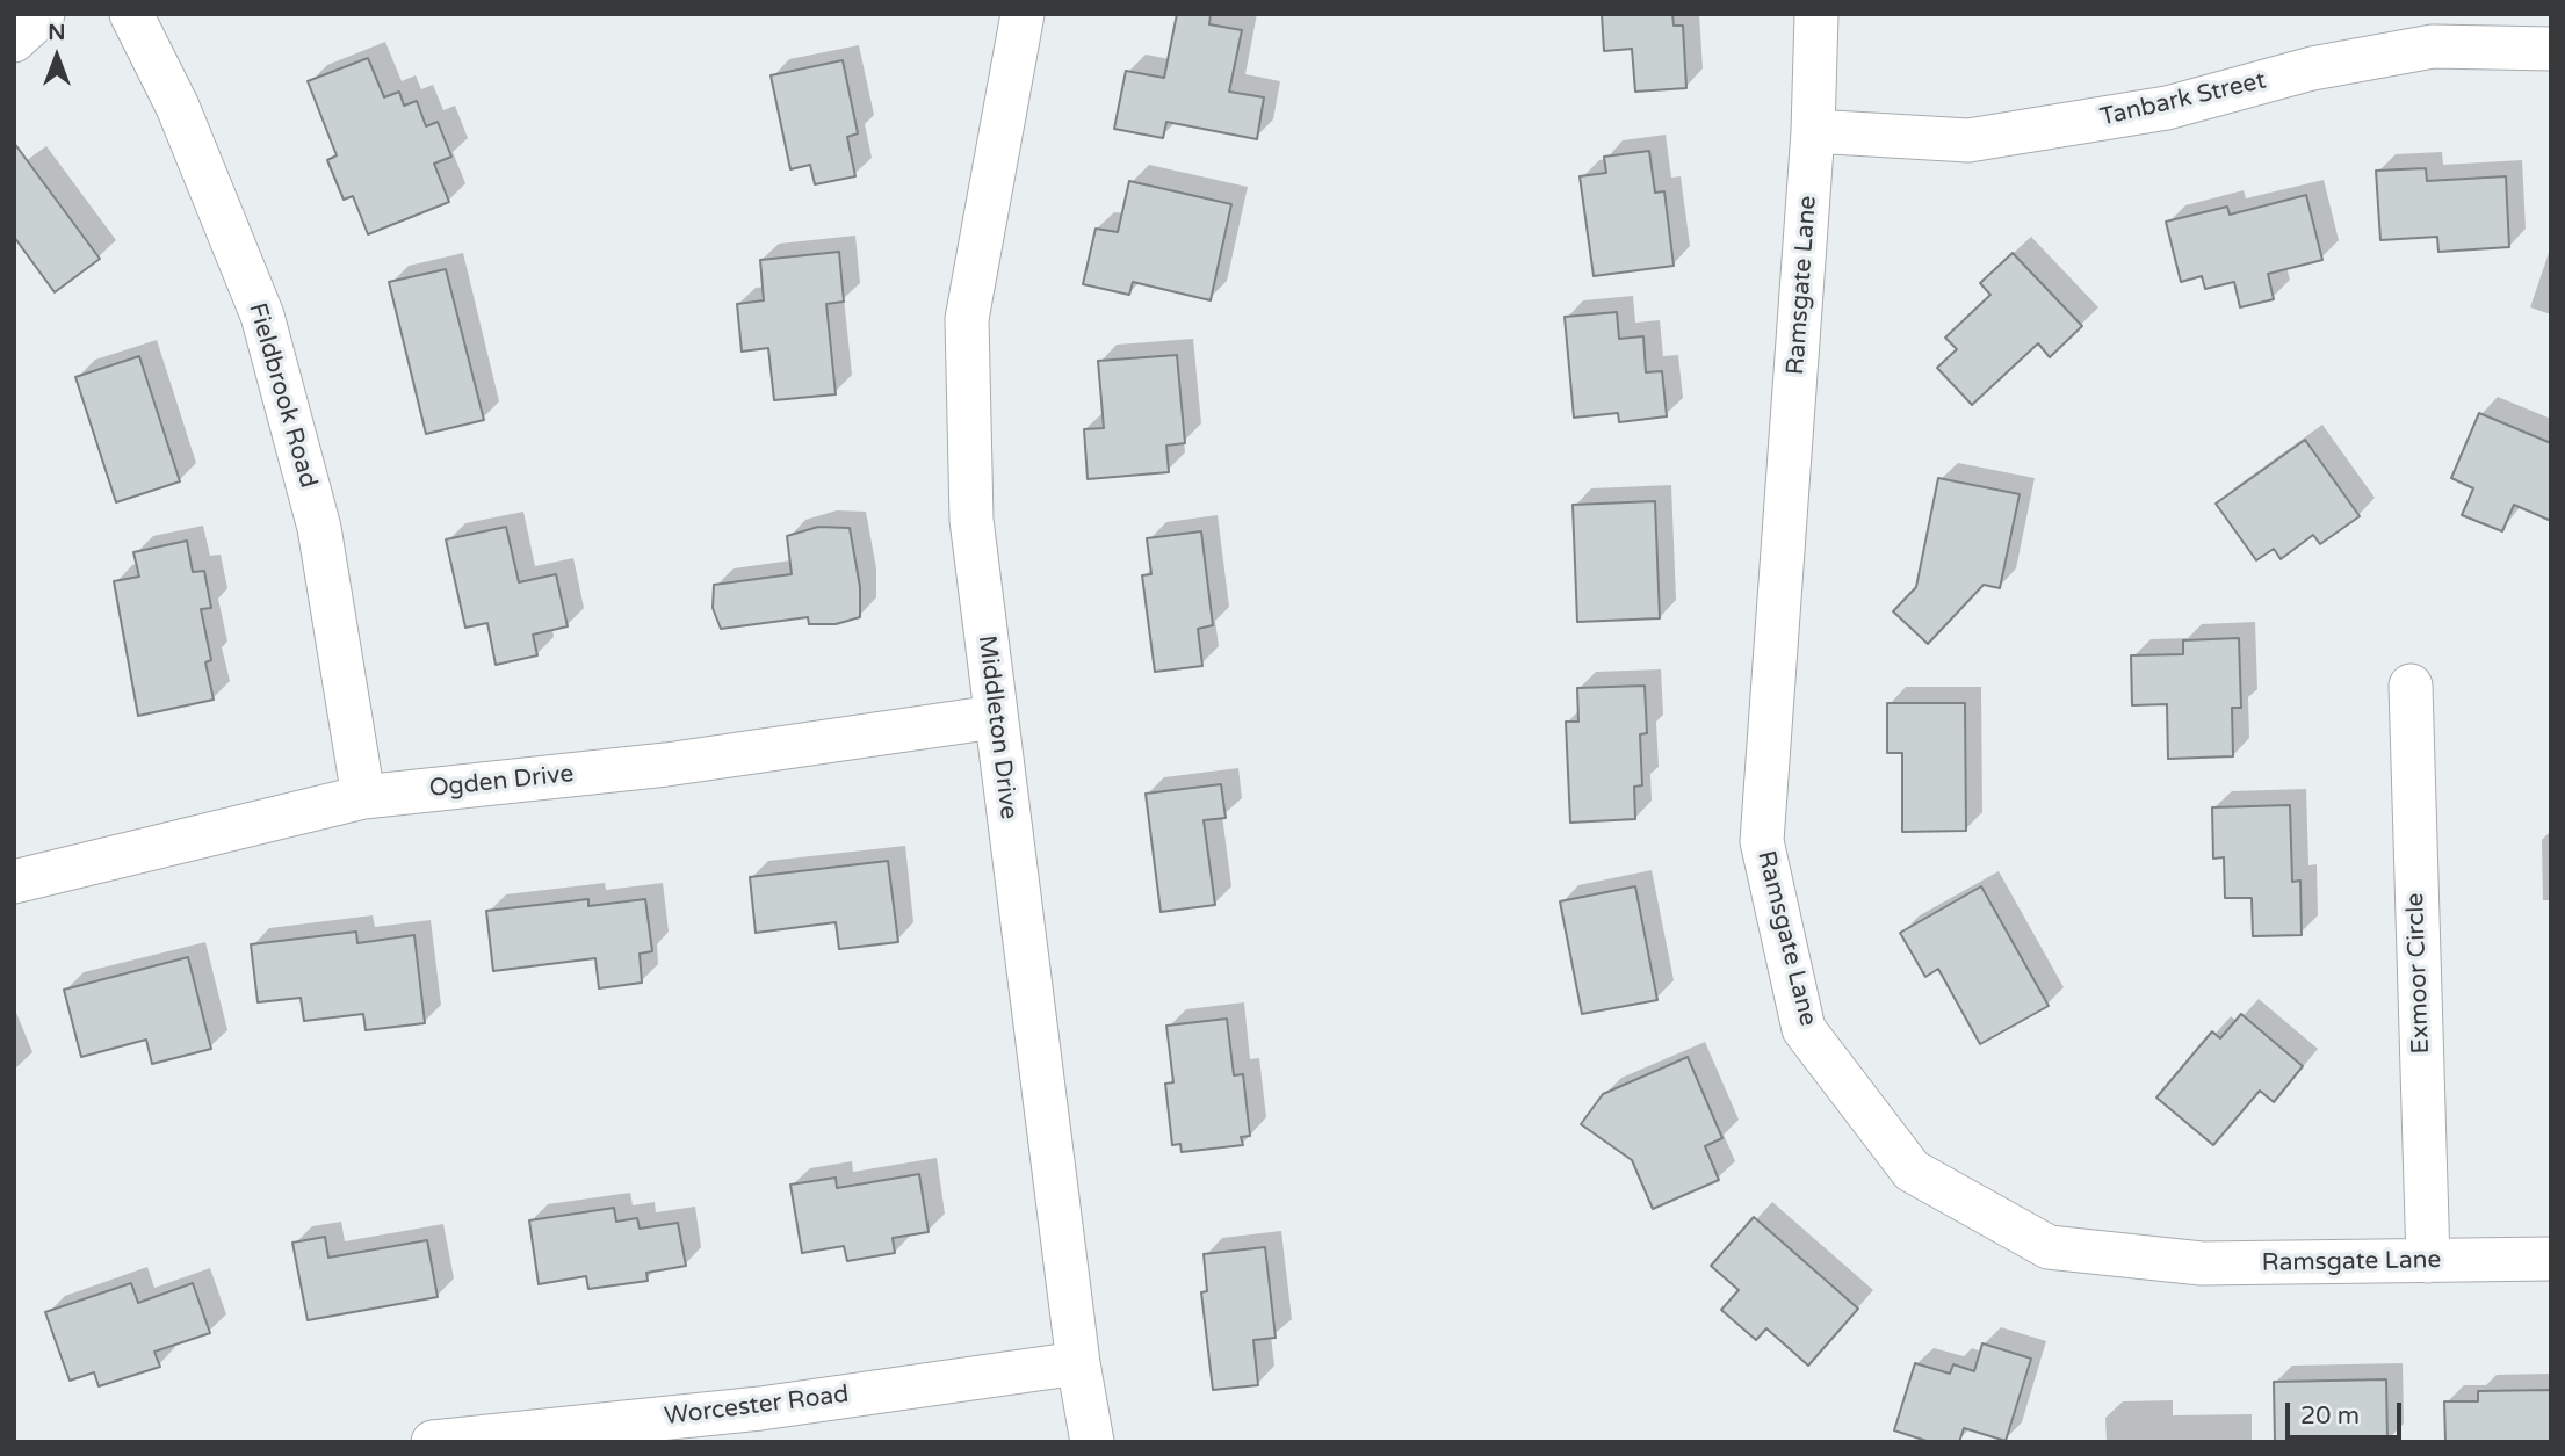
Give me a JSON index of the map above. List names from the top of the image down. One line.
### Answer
{"streets":{"street":["Tanbark Street","Ramsgate Lane","Fieldbrook Road","Middleton Drive","Ogden Drive","Exmoor Circle","Worcester Road"]},"crossings":[["Tanbark Street","Ramsgate Lane"],["Ramsgate Lane","Exmoor Circle"],["Fieldbrook Road","Ogden Drive"],["Middleton Drive","Ogden Drive"],["Middleton Drive","Worcester Road"]],"scale_bar":"20 m","north":"top"}
